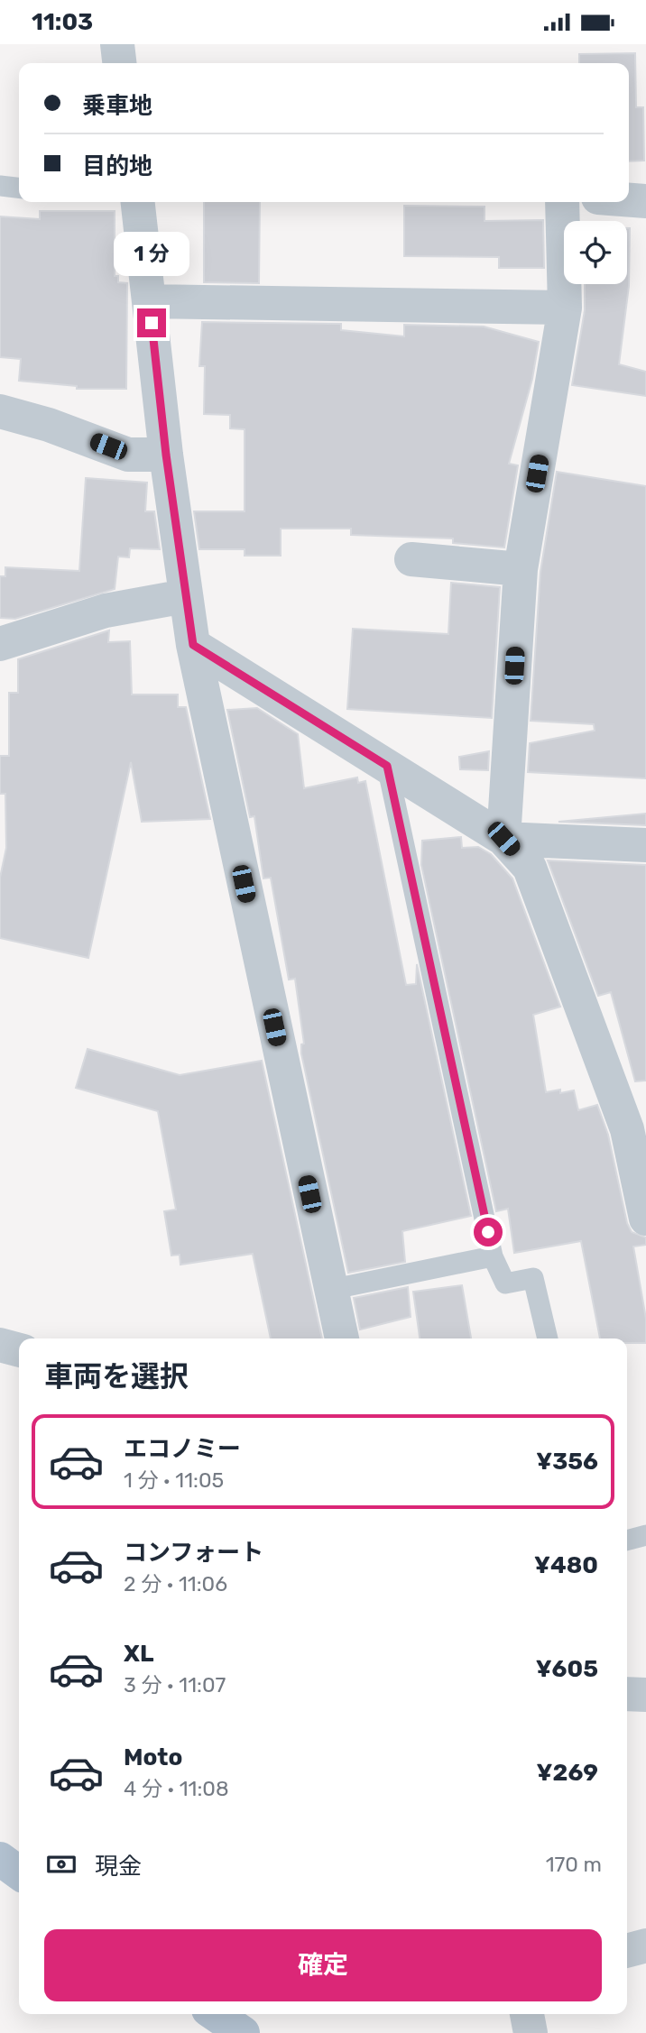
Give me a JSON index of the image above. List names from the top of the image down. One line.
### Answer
{"page":{"status":"11:03","banner":["乗車地","目的地"],"bubble":"1 分","heading":"車両を選択","list":[{"name":"エコノミー","note":"1 分 · 11:05","value":"¥356"},{"name":"コンフォート","note":"2 分 · 11:06","value":"¥480"},{"name":"XL","note":"3 分 · 11:07","value":"¥605"},{"name":"Moto","note":"4 分 · 11:08","value":"¥269"}],"pay":["現金","170 m"],"buttons":"確定"}}
